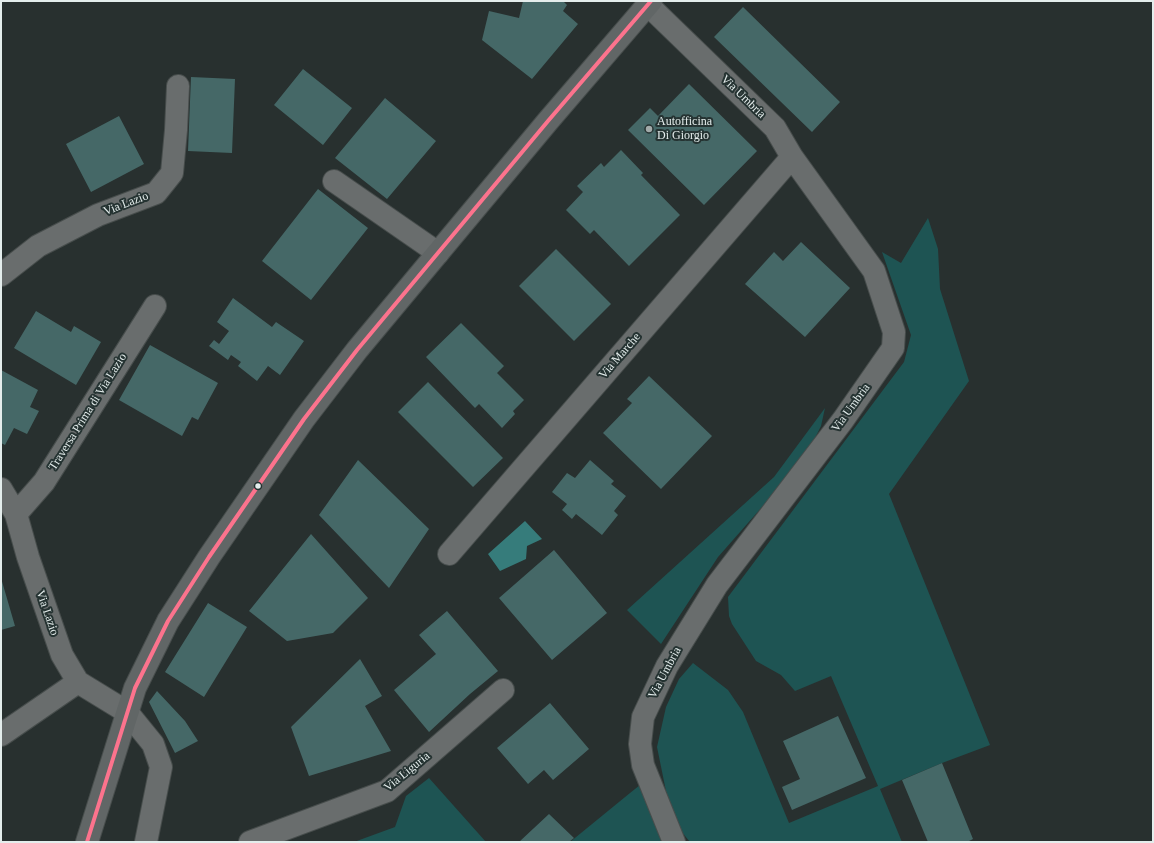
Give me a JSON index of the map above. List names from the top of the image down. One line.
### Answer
{"streets":{"street":["Via Umbria","Via Lazio","Via Marche","Traversa Prima di Via Lazio","Via Liguria"]},"crossings":[["Via Umbria","Via Marche"],["Via Lazio","Traversa Prima di Via Lazio"]],"places":["Autofficina Di Giorgio"]}
